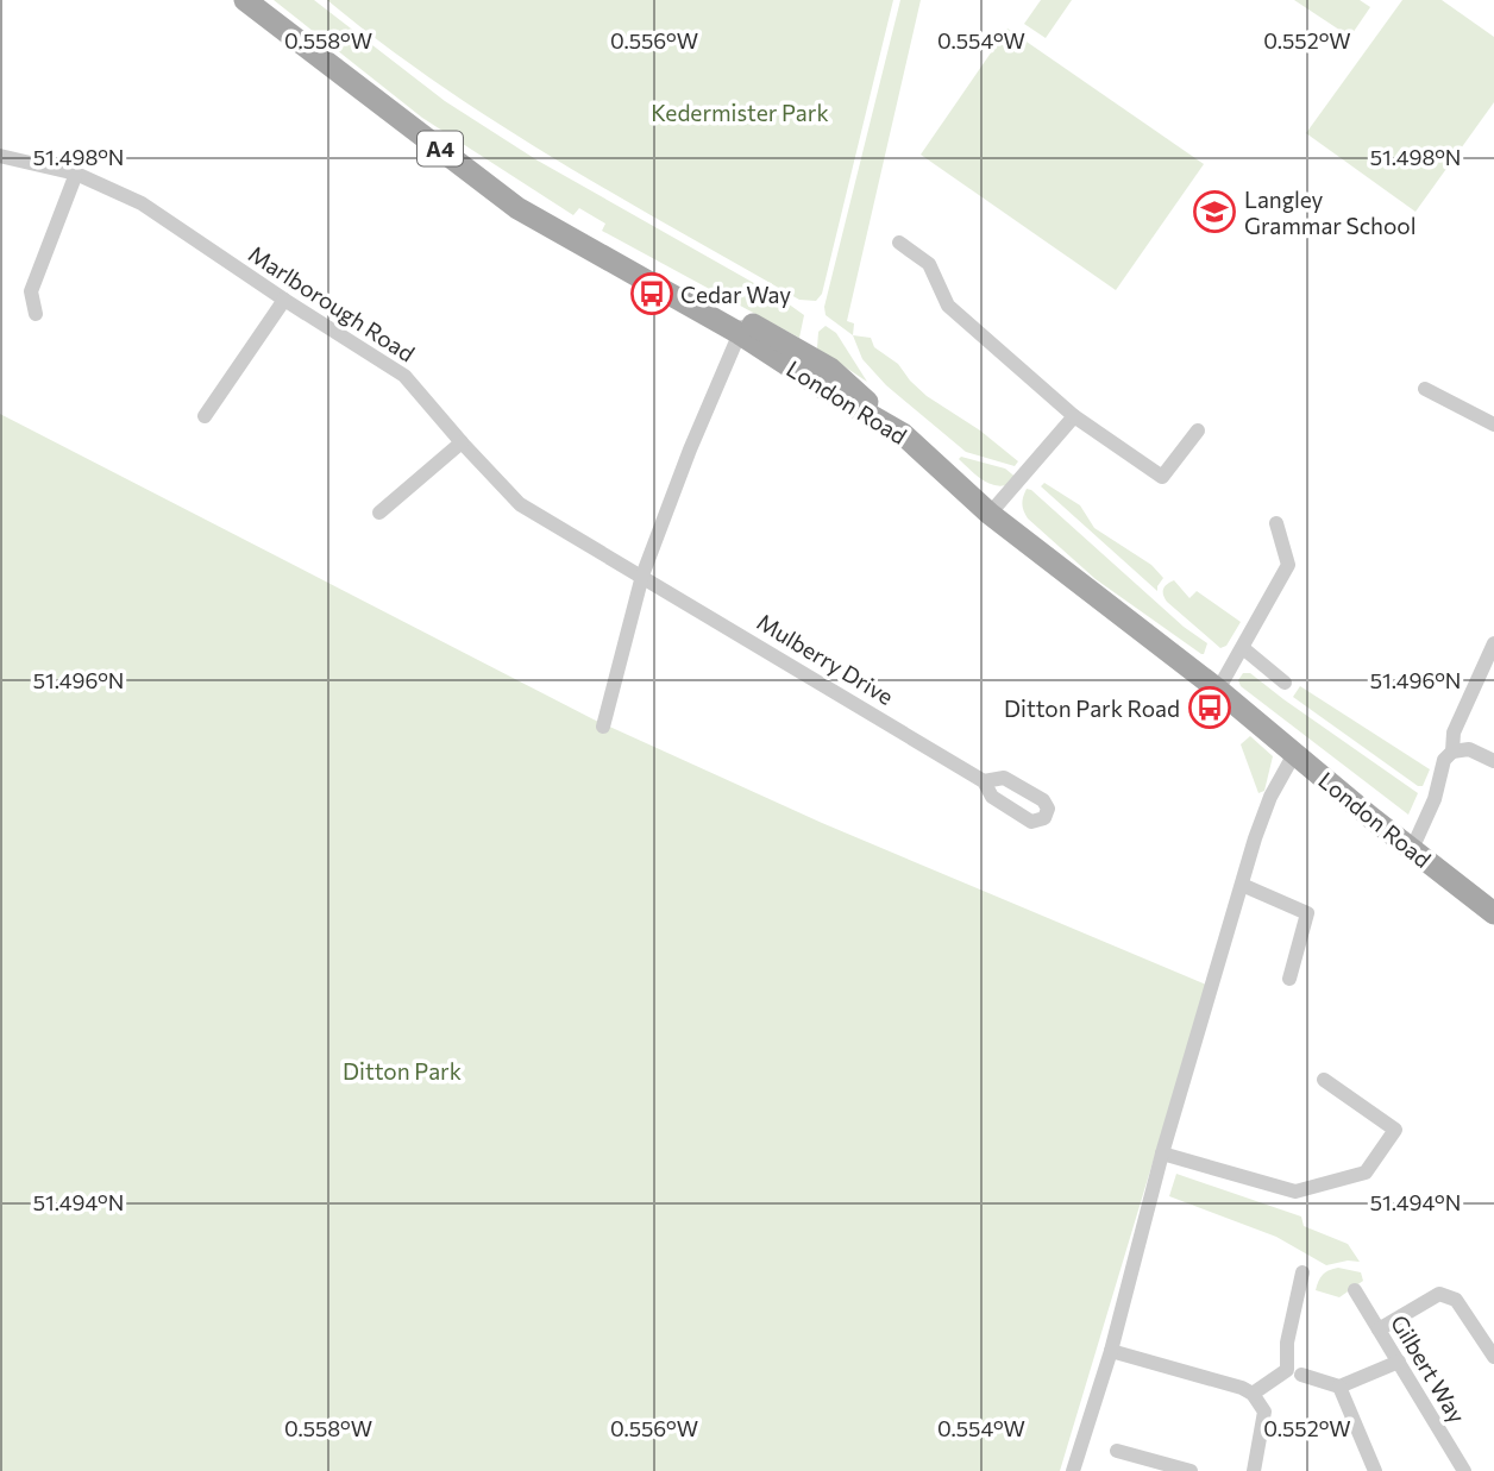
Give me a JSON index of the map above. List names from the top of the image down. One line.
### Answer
{"streets":{"main road":["A4","London Road"],"street":["Marlborough Road","Mulberry Drive","Gilbert Way"]},"crossings":[["Marlborough Road","Mulberry Drive"]],"parks":["Kedermister Park","Ditton Park"],"places":{"school or university":["Langley Grammar School"],"bus stop":["Cedar Way","Ditton Park Road"]},"coordinates":["0.558°W","0.556°W","0.554°W","0.552°W","51.498°N","51.496°N","51.494°N"]}
